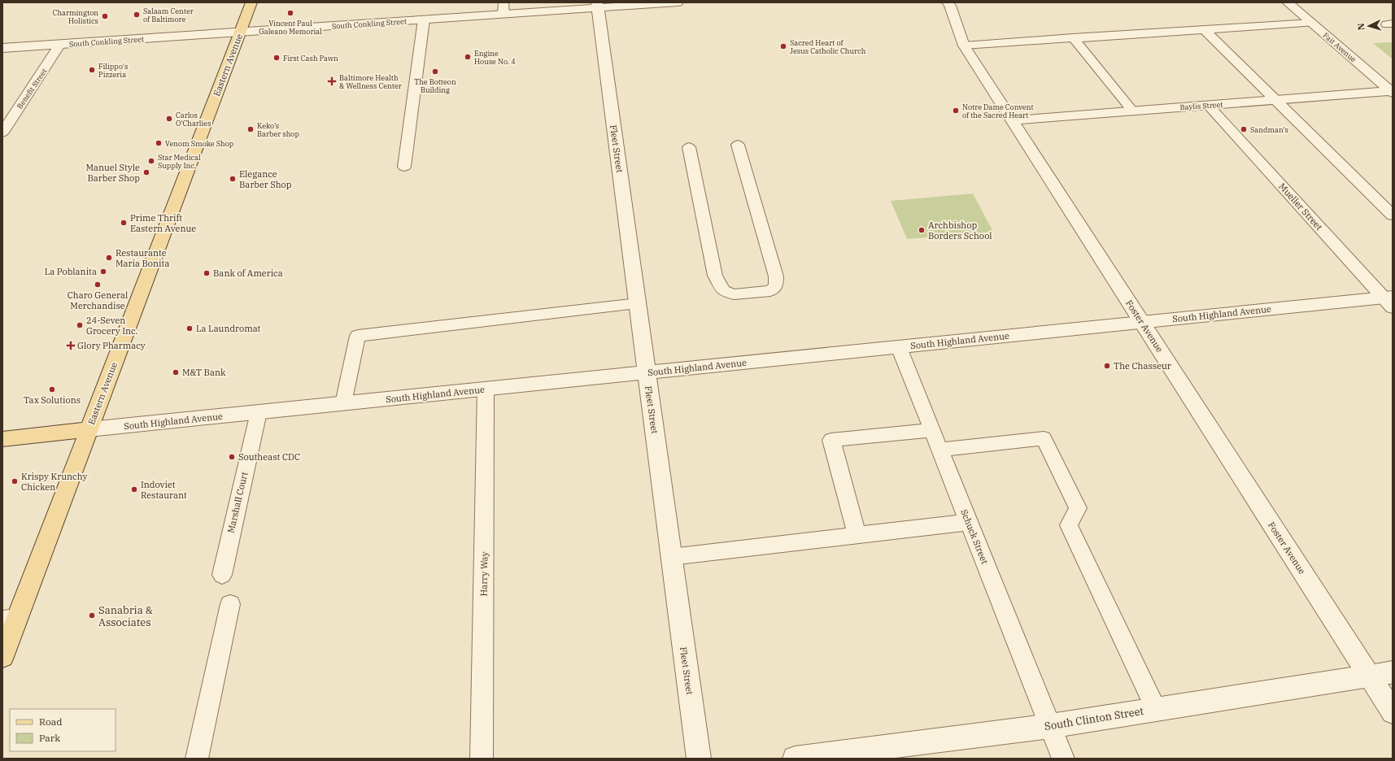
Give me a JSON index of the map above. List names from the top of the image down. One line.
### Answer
{"streets":{"main road":["Eastern Avenue","South Highland Avenue"],"street":["South Conkling Street","Fait Avenue","Baylis Street","Fleet Street","Foster Avenue","South Clinton Street"],"lane":["Benefit Street","Mueller Street","Marshall Court","Schuck Street","Harry Way"]},"crossings":[["South Conkling Street","Eastern Avenue"],["South Conkling Street","Benefit Street"],["South Conkling Street","Fleet Street"],["Fait Avenue","Baylis Street"],["Eastern Avenue","South Highland Avenue"],["Baylis Street","Mueller Street"],["Baylis Street","Foster Avenue"],["Fleet Street","South Highland Avenue"],["Mueller Street","South Highland Avenue"],["South Highland Avenue","Foster Avenue"],["South Highland Avenue","Marshall Court"],["South Highland Avenue","Schuck Street"],["South Highland Avenue","Harry Way"],["Foster Avenue","South Clinton Street"],["Schuck Street","South Clinton Street"]],"places":{"other":["Vincent Paul Galeano Memorial","Salaam Center of Baltimore","Charmington Holistics","Sacred Heart of Jesus Catholic Church","Engine House No. 4","First Cash Pawn","Filippo's Pizzeria","The Botteon Building","Notre Dame Convent of the Sacred Heart","Carlos O'Charlies","Keko’s Barber shop","Sandman's","Venom Smoke Shop","Star Medical Supply Inc.","Manuel Style Barber Shop","Elegance Barber Shop","Prime Thrift Eastern Avenue","Archbishop Borders School","Restaurante Maria Bonita","La Poblanita","Bank of America","Charo General Merchandise","24-Seven Grocery Inc.","La Laundromat","The Chasseur","M&T Bank","Tax Solutions","Southeast CDC","Krispy Krunchy Chicken","Indoviet Restaurant","Sanabria & Associates"],"health":["Baltimore Health & Wellness Center","Glory Pharmacy"]},"legend":["Road","Park"],"north":"left"}
